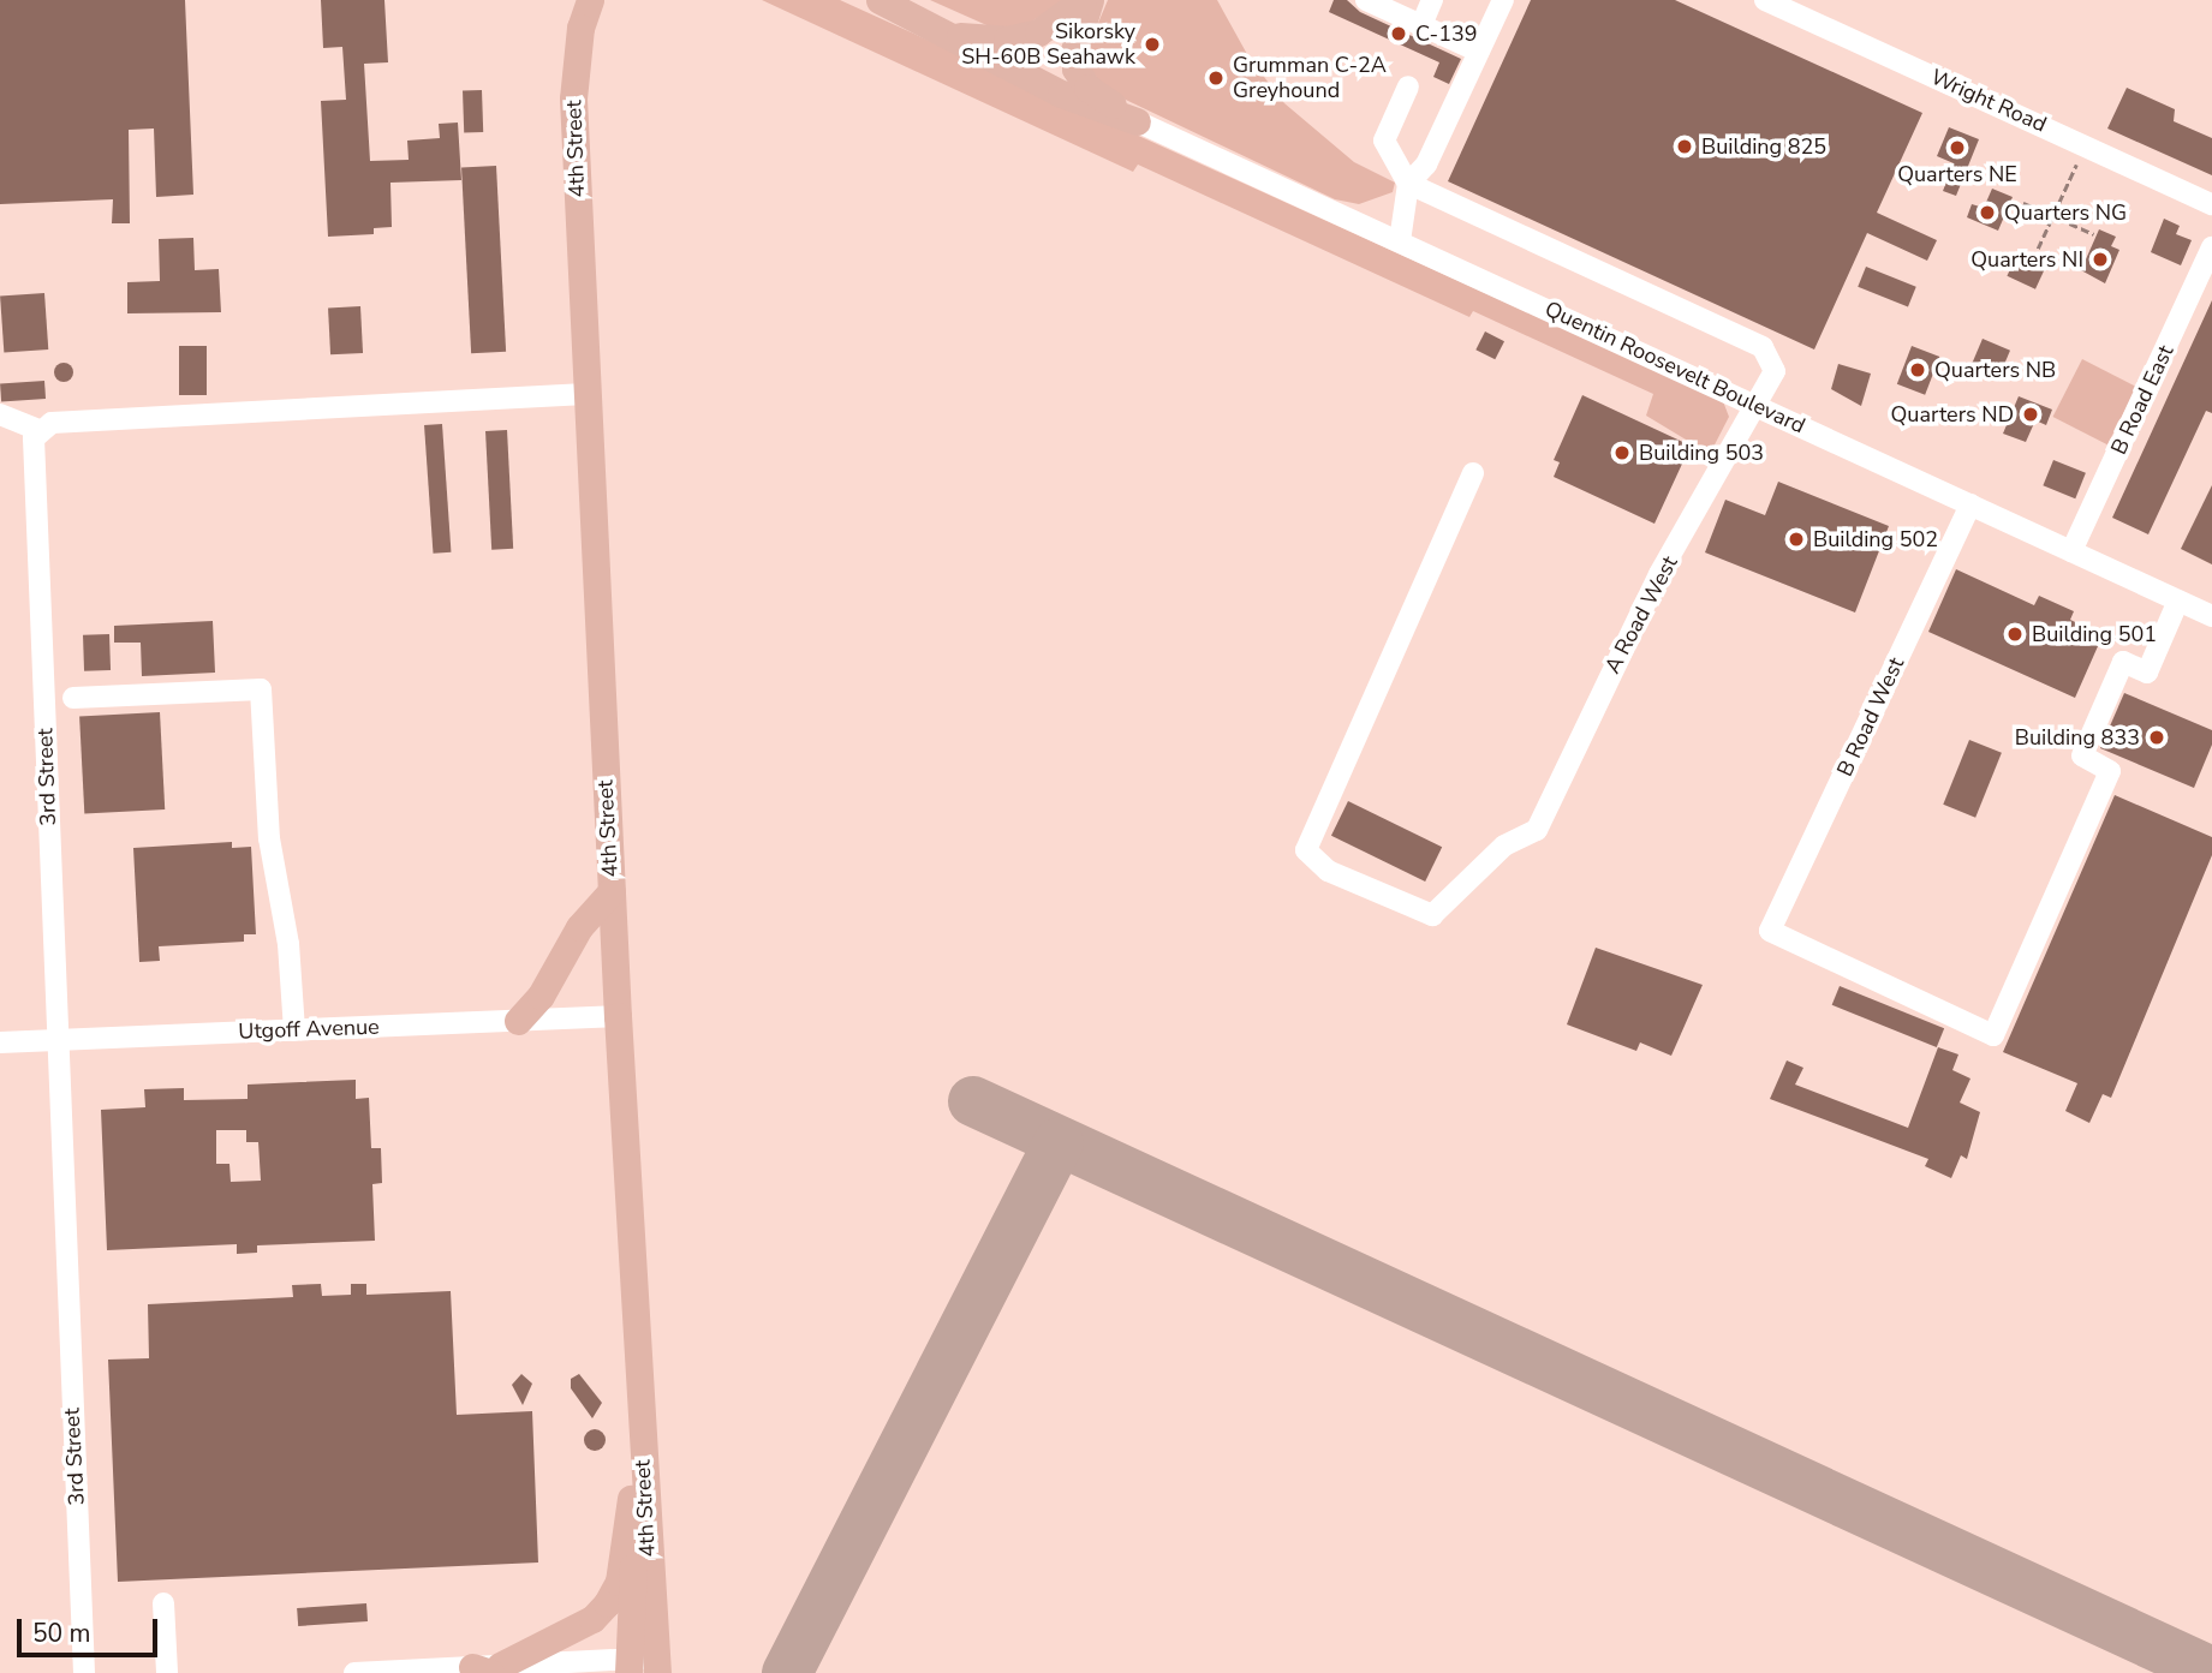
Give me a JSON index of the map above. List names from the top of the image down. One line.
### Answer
{"streets":{"main road":["4th Street"],"street":["Wright Road","Quentin Roosevelt Boulevard","B Road East","A Road West","B Road West","3rd Street","Utgoff Avenue"]},"crossings":[["4th Street","Utgoff Avenue"],["Quentin Roosevelt Boulevard","B Road East"],["Quentin Roosevelt Boulevard","A Road West"],["Quentin Roosevelt Boulevard","B Road West"],["3rd Street","Utgoff Avenue"]],"places":["C-139","Sikorsky SH-60B Seahawk","Grumman C-2A Greyhound","Building 825","Quarters NE","Quarters NG","Quarters NI","Quarters NB","Quarters ND","Building 503","Building 502","Building 501","Building 833"],"scale_bar":"50 m"}
